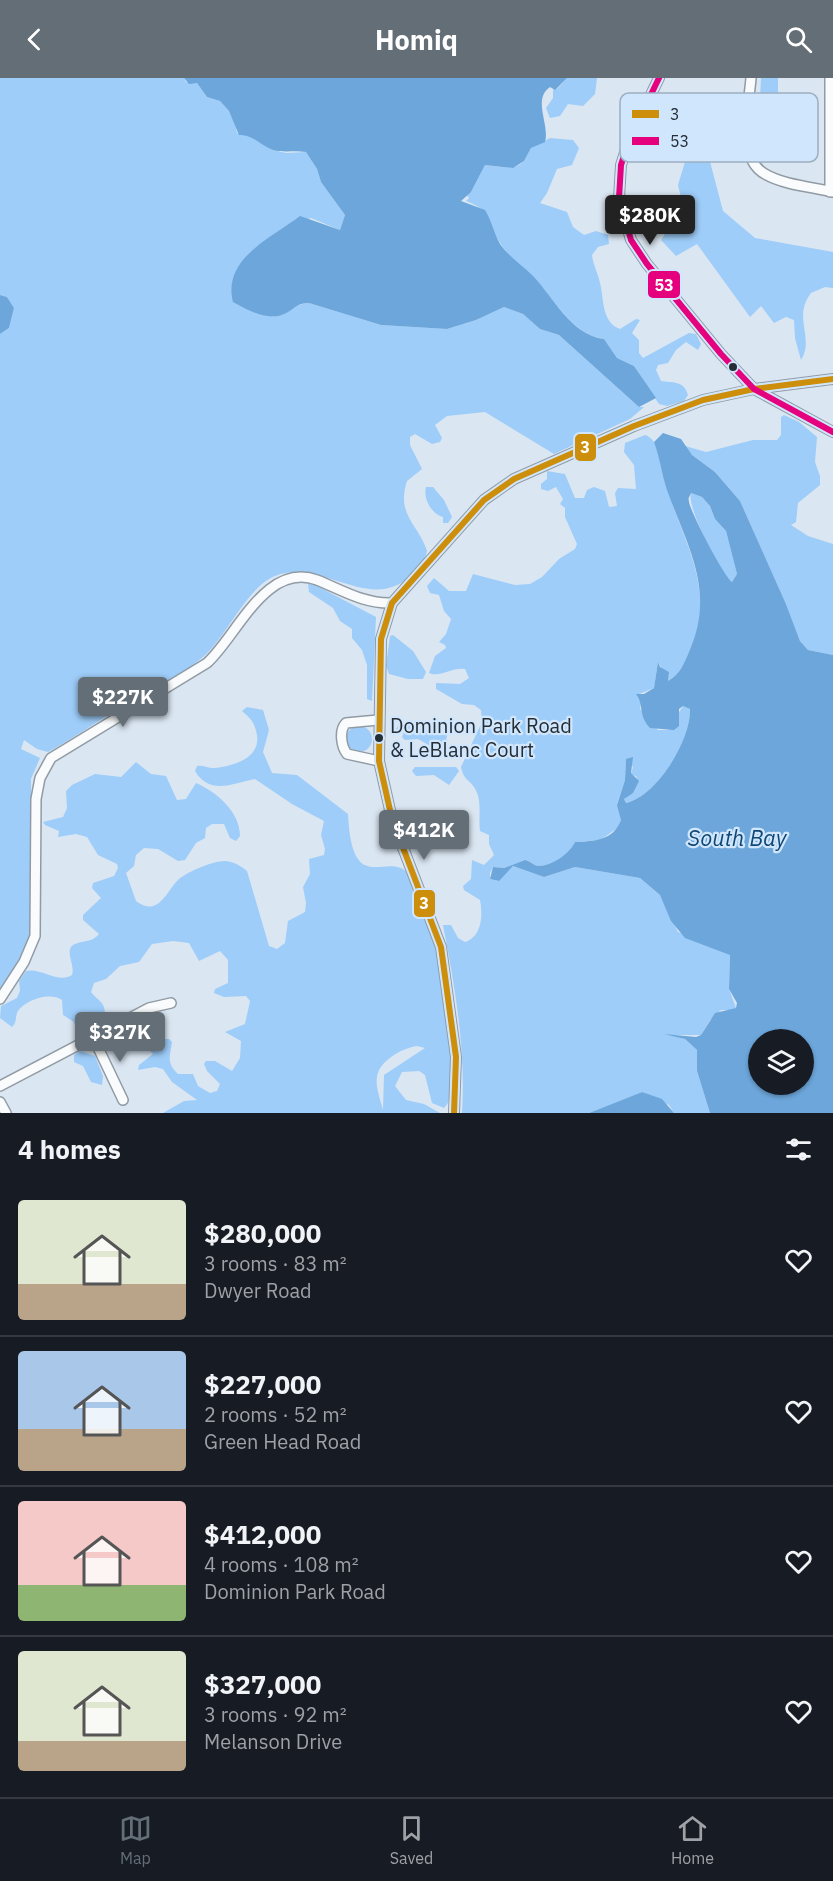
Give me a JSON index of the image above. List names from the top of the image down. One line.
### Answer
{"water":["South Bay"],"places":["Dominion Park Road & LeBlanc Court"],"lines":["transit line 53","transit line 3"],"legend":["3","53"],"page":{"header":"Homiq","price":["$280K","$227K","$412K","$327K"],"heading":"4 homes","list":[{"name":"$280,000","note":"3 rooms · 83 m² · Dwyer Road"},{"name":"$227,000","note":"2 rooms · 52 m² · Green Head Road"},{"name":"$412,000","note":"4 rooms · 108 m² · Dominion Park Road"},{"name":"$327,000","note":"3 rooms · 92 m² · Melanson Drive"}],"tabs":["Map","Saved","Home"]}}
